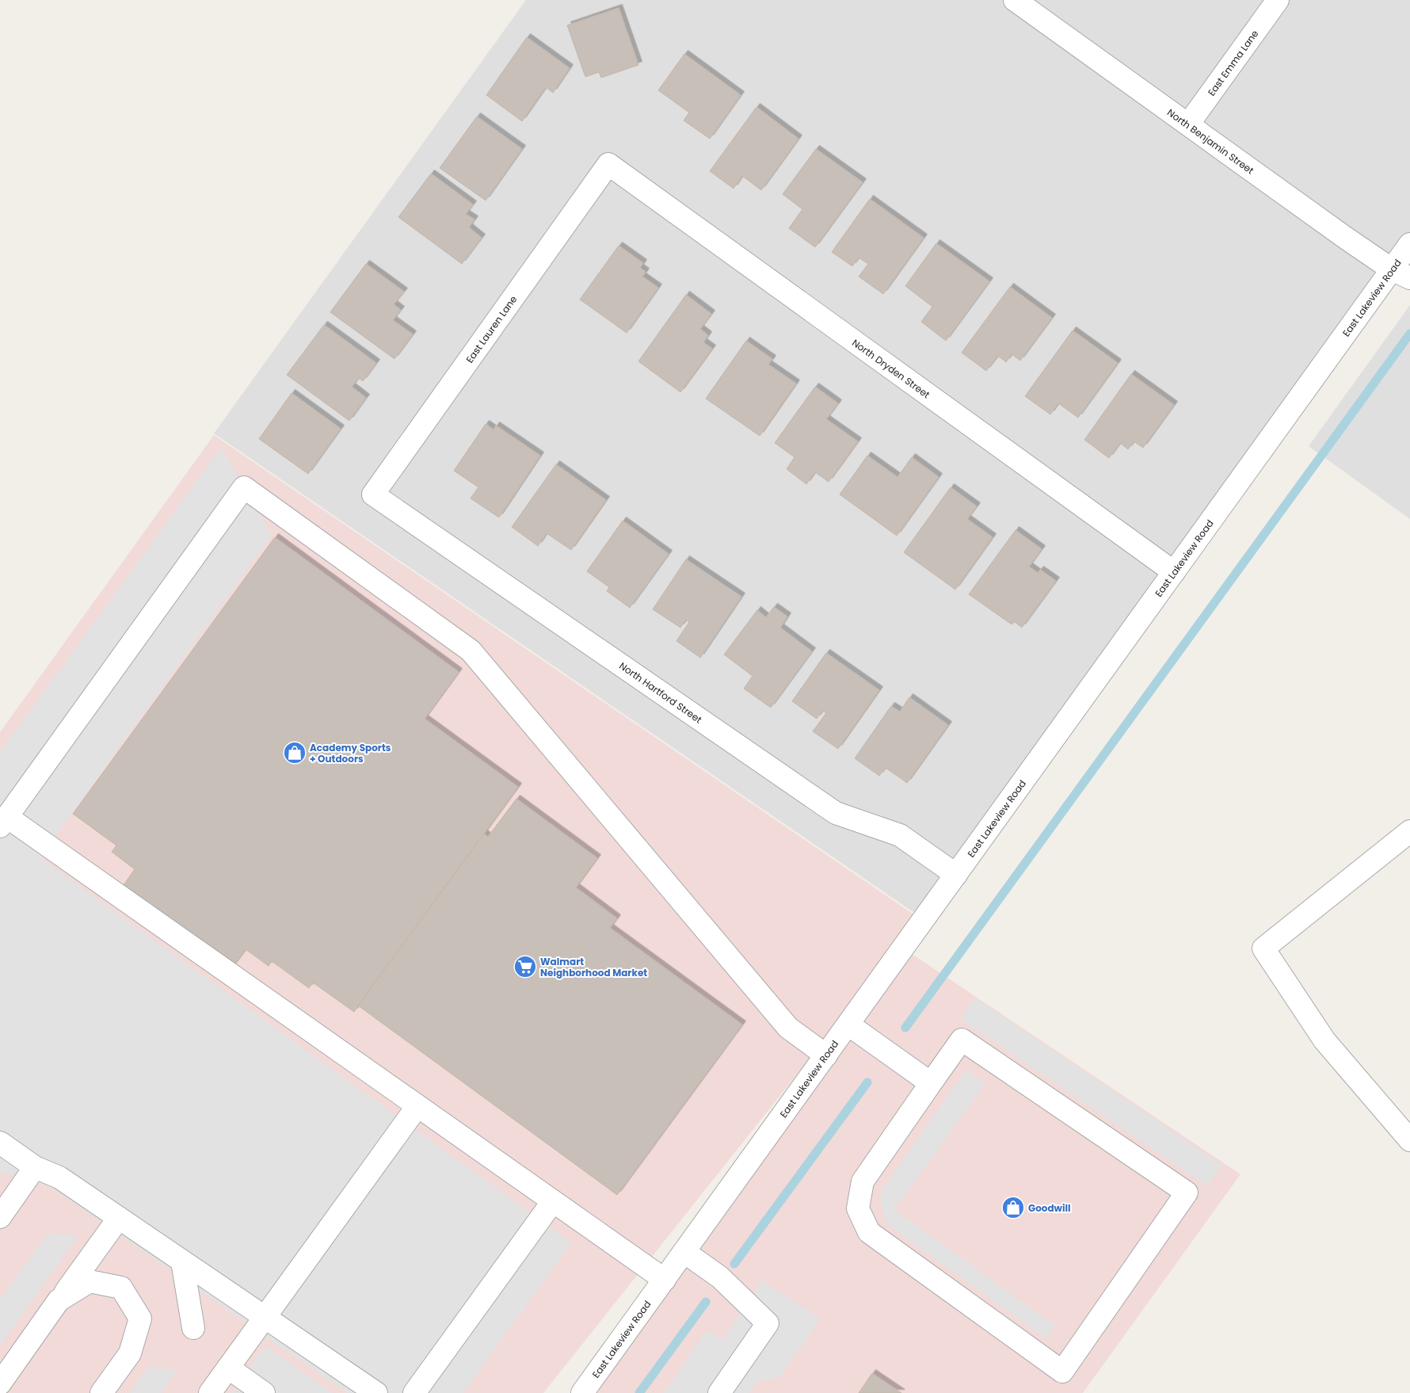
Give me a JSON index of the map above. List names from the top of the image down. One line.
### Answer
{"streets":{"street":["East Emma Lane","North Benjamin Street","East Lakeview Road","East Lauren Lane","North Dryden Street","North Hartford Street"]},"crossings":[["East Emma Lane","North Benjamin Street"],["North Benjamin Street","East Lakeview Road"],["East Lakeview Road","North Dryden Street"],["East Lakeview Road","North Hartford Street"],["East Lauren Lane","North Dryden Street"],["East Lauren Lane","North Hartford Street"]],"places":{"shop":["Academy Sports + Outdoors","Goodwill"],"supermarket":["Walmart Neighborhood Market"]}}
